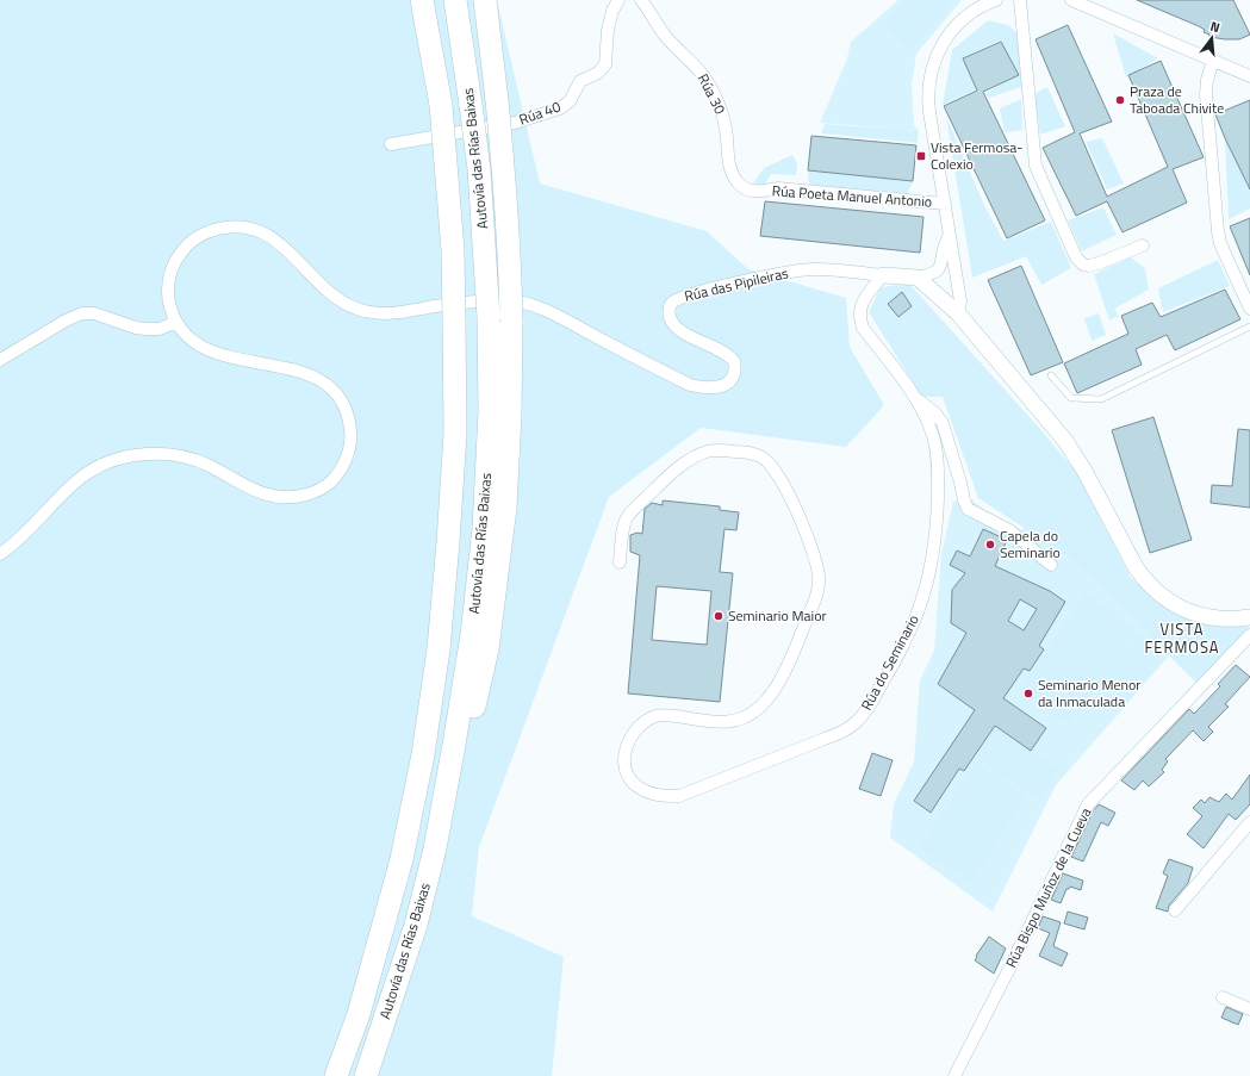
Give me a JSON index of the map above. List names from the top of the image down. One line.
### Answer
{"streets":{"highway":["Autovía das Rías Baixas"],"street":["Rúa 30","Rúa 40","Rúa Poeta Manuel Antonio","Rúa das Pipileiras","Rúa do Seminario","Rúa Bispo Muñoz de la Cueva"]},"crossings":[["Rúa 30","Rúa Poeta Manuel Antonio"],["Rúa das Pipileiras","Rúa do Seminario"]],"districts":["VISTA FERMOSA"],"places":{"other":["Praza de Taboada Chivite","Capela do Seminario","Seminario Maior","Seminario Menor da Inmaculada"],"transit":["Vista Fermosa- Colexio"]},"north":"top"}
